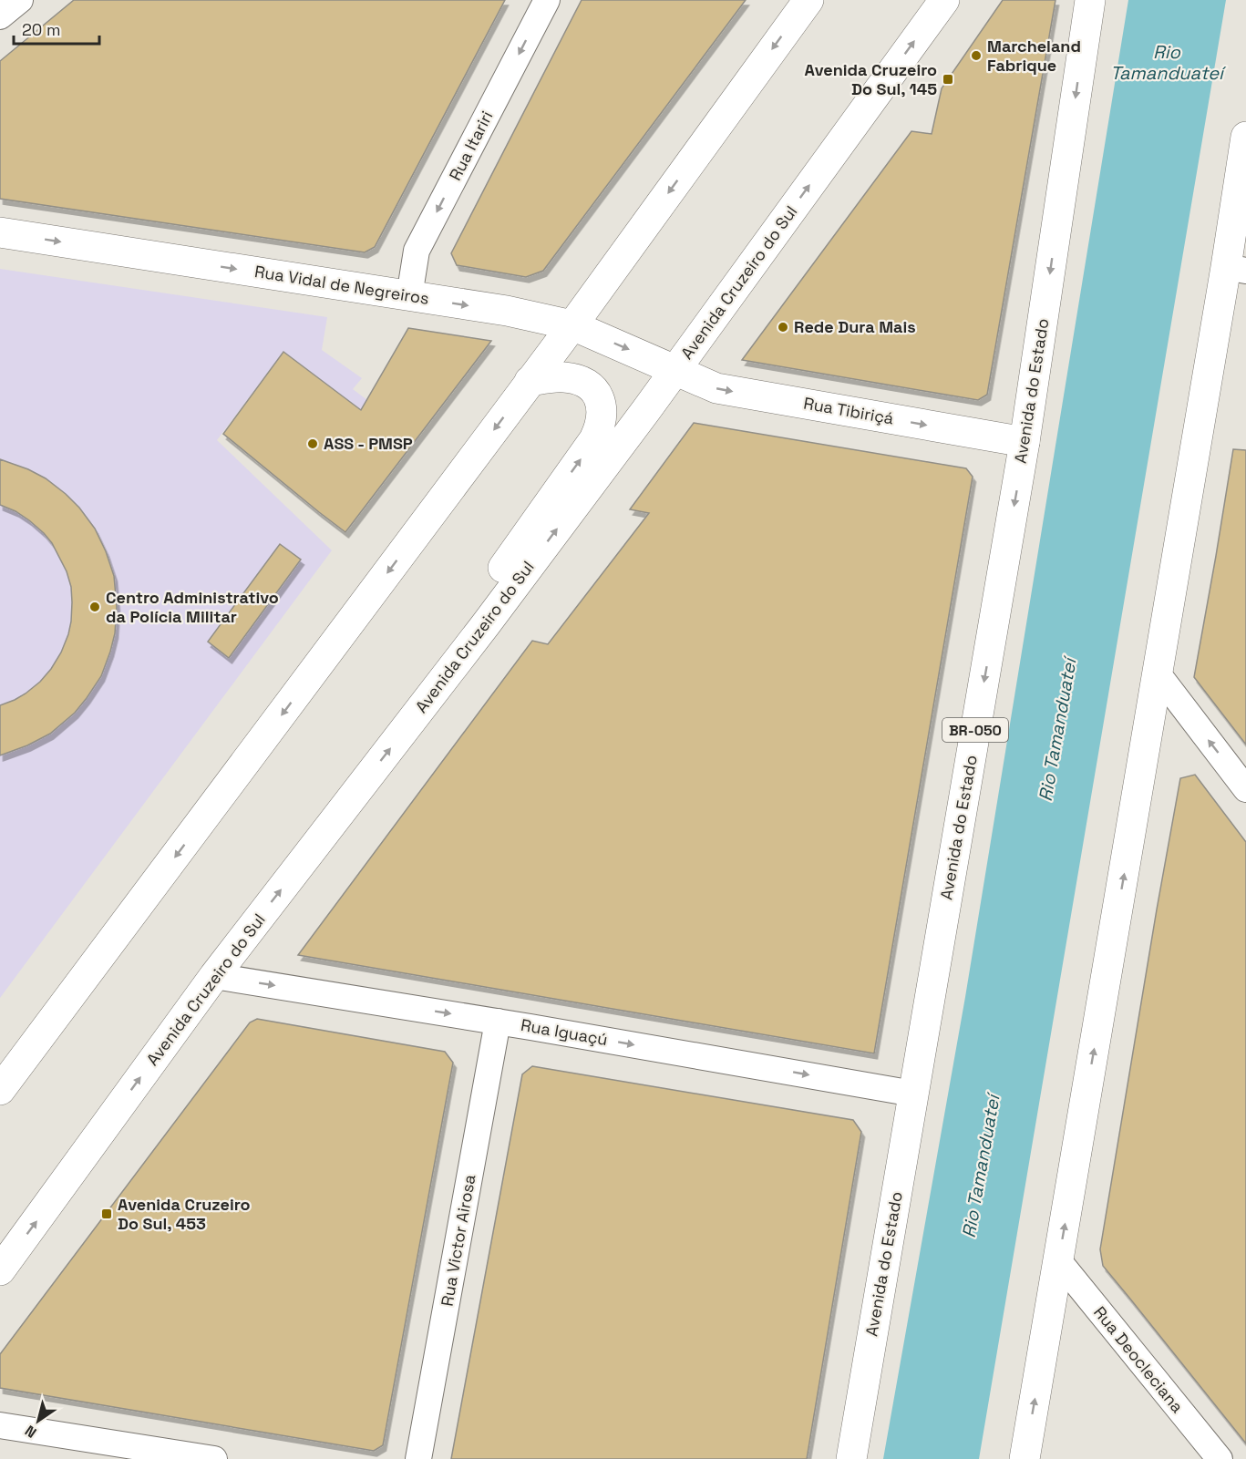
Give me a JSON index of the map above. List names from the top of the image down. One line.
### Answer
{"streets":{"main road":["Avenida Cruzeiro do Sul","Rua Vidal de Negreiros","Avenida do Estado","Rua Tibiriçá","BR-050"],"street":["Rua Itariri","Rua Iguaçú","Rua Victor Airosa","Rua Deocleciana"]},"crossings":[["Rua Itariri","Rua Vidal de Negreiros"],["Avenida Cruzeiro do Sul","Rua Vidal de Negreiros"],["Avenida Cruzeiro do Sul","Rua Tibiriçá"],["Avenida Cruzeiro do Sul","Rua Iguaçú"],["Rua Vidal de Negreiros","Rua Tibiriçá"],["Avenida do Estado","Rua Tibiriçá"],["Avenida do Estado","Rua Iguaçú"],["Rua Iguaçú","Rua Victor Airosa"]],"one_way":["Rua Itariri","Rua Vidal de Negreiros","Rua Tibiriçá","Rua Iguaçú"],"water":["Rio Tamanduateí"],"places":{"other":["Marcheland Fabrique","Rede Dura Mais","ASS - PMSP","Centro Administrativo da Polícia Militar"],"transit":["Avenida Cruzeiro Do Sul, 145","Avenida Cruzeiro Do Sul, 453"]},"scale_bar":"20 m","north":"bottom left"}
